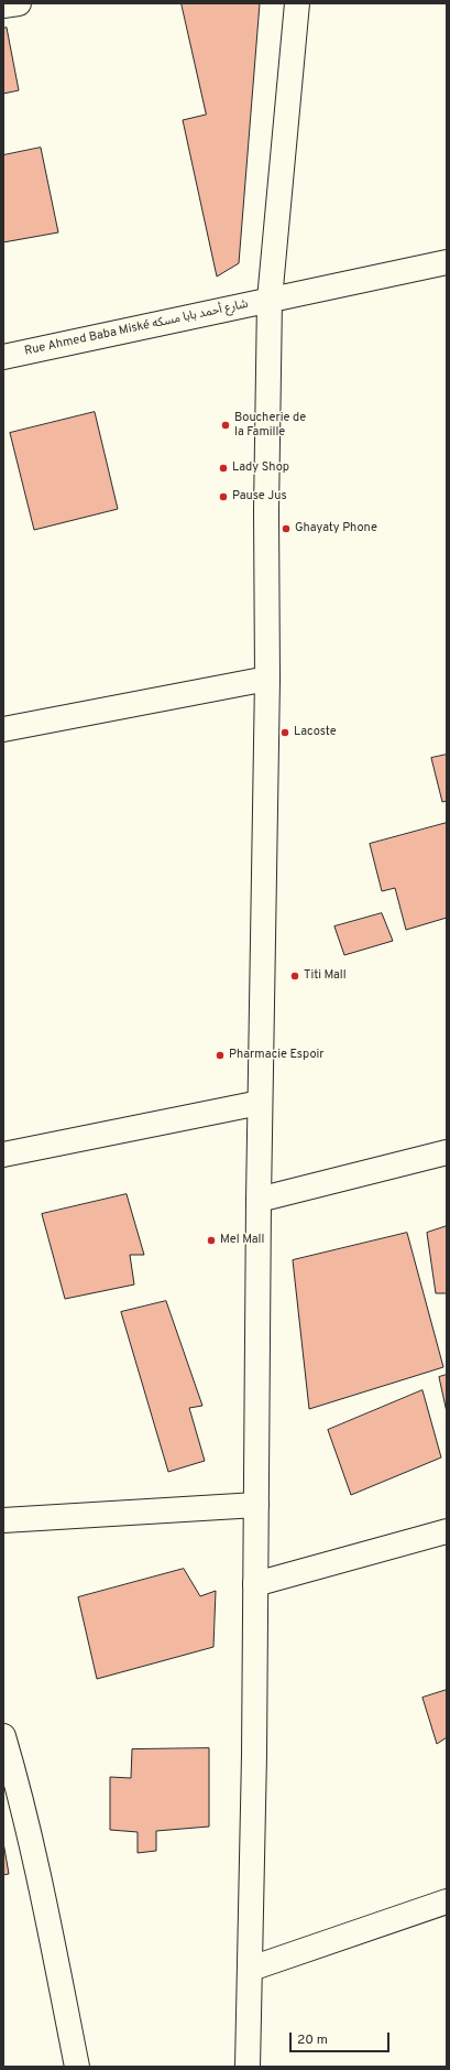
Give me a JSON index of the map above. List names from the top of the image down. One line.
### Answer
{"streets":{"street":["Rue Ahmed Baba Miské شارع أحمد بابا مسكه"]},"places":["Boucherie de la Famille","Lady Shop","Pause Jus","Ghayaty Phone","Lacoste","Titi Mall","Pharmacie Espoir","Mel Mall"],"scale_bar":"20 m"}
